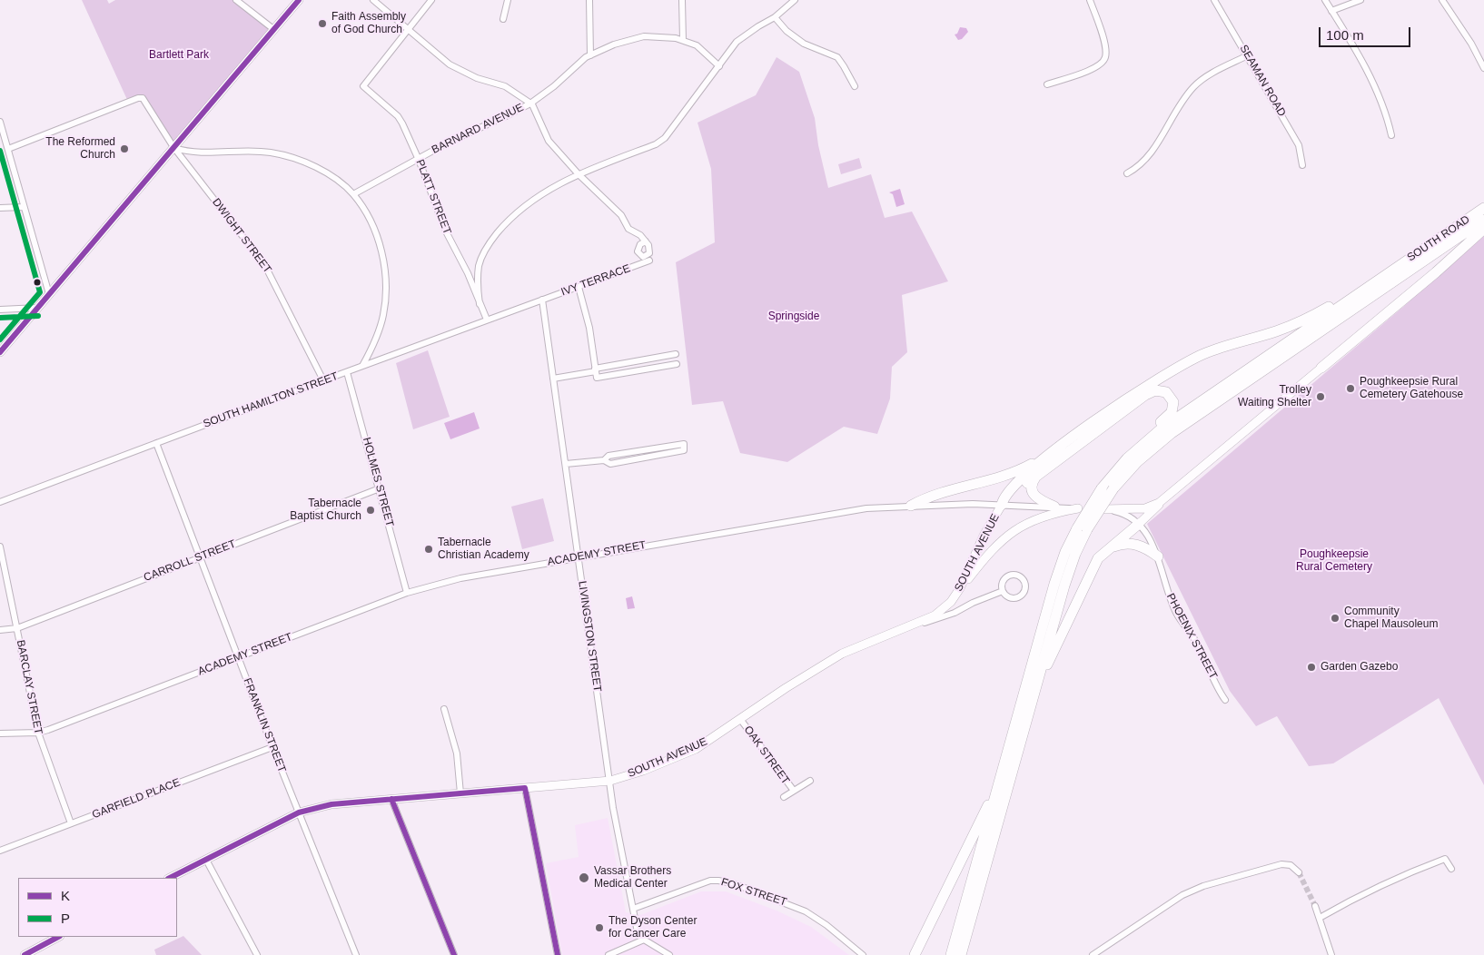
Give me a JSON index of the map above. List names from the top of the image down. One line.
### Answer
{"streets":{"highway":["SOUTH ROAD"],"street":["SEAMAN ROAD","BARNARD AVENUE","PLATT STREET","DWIGHT STREET","IVY TERRACE","SOUTH HAMILTON STREET","HOLMES STREET","SOUTH AVENUE","ACADEMY STREET","CARROLL STREET","LIVINGSTON STREET","PHOENIX STREET","BARCLAY STREET","FRANKLIN STREET","OAK STREET","GARFIELD PLACE","FOX STREET"]},"crossings":[["BARNARD AVENUE","PLATT STREET"],["PLATT STREET","SOUTH HAMILTON STREET"],["DWIGHT STREET","SOUTH HAMILTON STREET"],["IVY TERRACE","SOUTH HAMILTON STREET"],["IVY TERRACE","LIVINGSTON STREET"],["SOUTH HAMILTON STREET","HOLMES STREET"],["SOUTH HAMILTON STREET","LIVINGSTON STREET"],["SOUTH HAMILTON STREET","FRANKLIN STREET"],["HOLMES STREET","ACADEMY STREET"],["HOLMES STREET","CARROLL STREET"],["SOUTH AVENUE","ACADEMY STREET"],["SOUTH AVENUE","LIVINGSTON STREET"],["SOUTH AVENUE","PHOENIX STREET"],["SOUTH AVENUE","FRANKLIN STREET"],["SOUTH AVENUE","OAK STREET"],["ACADEMY STREET","LIVINGSTON STREET"],["ACADEMY STREET","BARCLAY STREET"],["ACADEMY STREET","FRANKLIN STREET"],["CARROLL STREET","BARCLAY STREET"],["CARROLL STREET","FRANKLIN STREET"],["LIVINGSTON STREET","FOX STREET"],["BARCLAY STREET","GARFIELD PLACE"],["FRANKLIN STREET","GARFIELD PLACE"]],"parks":["Bartlett Park","Springside","Poughkeepsie Rural Cemetery"],"places":["Faith Assembly of God Church","The Reformed Church","Poughkeepsie Rural Cemetery Gatehouse","Trolley Waiting Shelter","Tabernacle Baptist Church","Tabernacle Christian Academy","Community Chapel Mausoleum","Garden Gazebo","Vassar Brothers Medical Center","The Dyson Center for Cancer Care"],"lines":["transit line K","transit line P"],"legend":["K","P"],"scale_bar":"100 m"}
